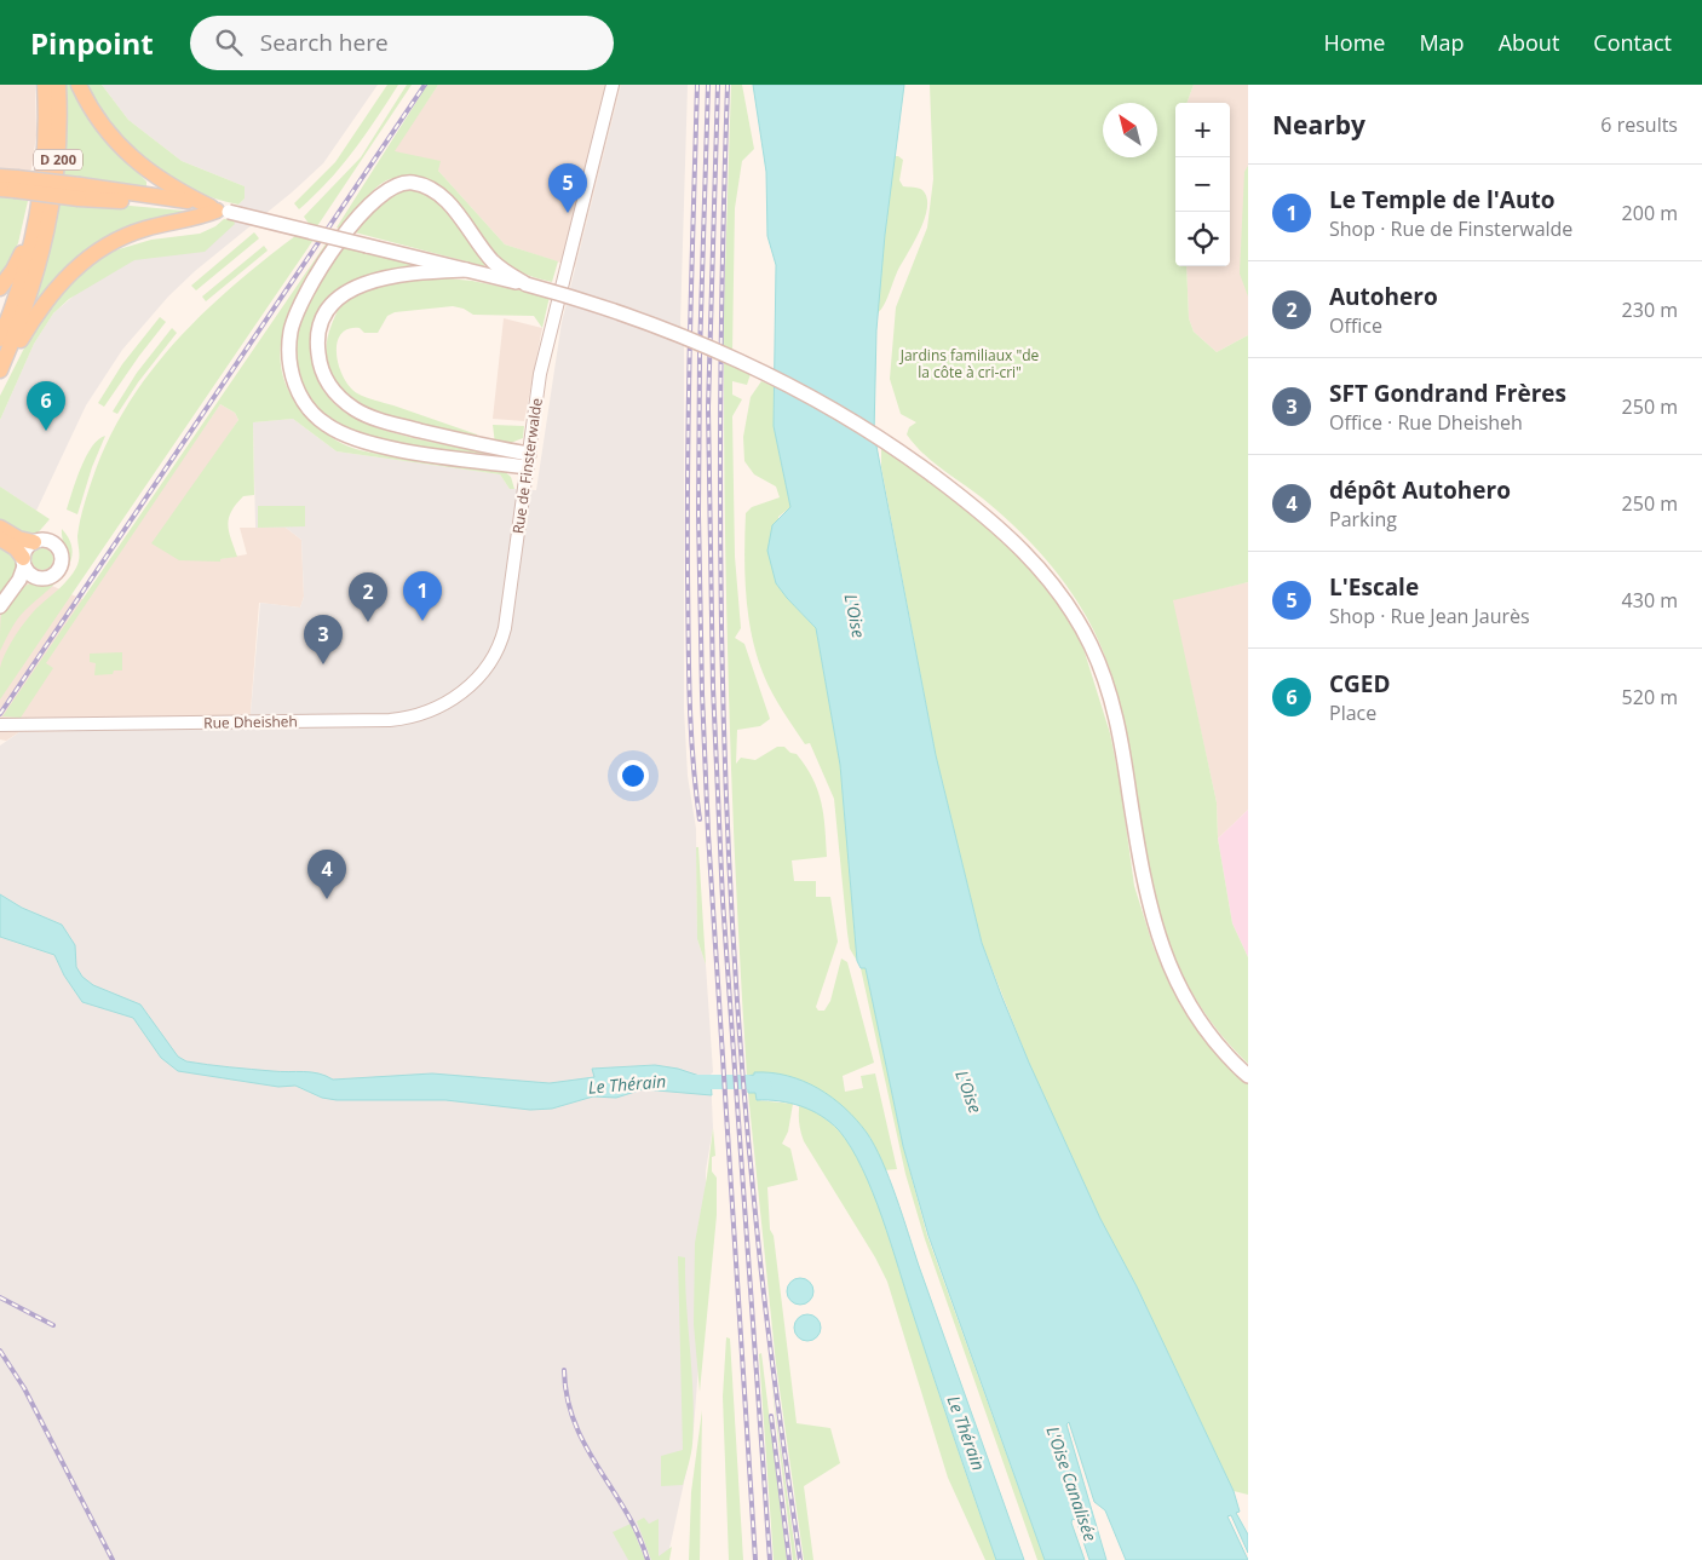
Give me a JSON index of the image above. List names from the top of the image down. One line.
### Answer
{"streets":{"main road":["D 200"],"street":["Rue de Finsterwalde","Rue Dheisheh"]},"crossings":[["Rue de Finsterwalde","Rue Dheisheh"]],"water":["L'Oise","Le Thérain","L'Oise Canalisée"],"parks":["Jardins familiaux \"de la côte à cri-cri\""],"north":"top left","page":{"header":"Pinpoint","search":"Search here","nav":["Home","Map","About","Contact"],"heading":["Nearby","6 results"],"map_buttons":["+","−"],"pins":["5","6","1","2","3","4"],"list":[{"mark":"1","name":"Le Temple de l'Auto","note":"Shop · Rue de Finsterwalde","value":"200 m"},{"mark":"2","name":"Autohero","note":"Office","value":"230 m"},{"mark":"3","name":"SFT Gondrand Frères","note":"Office · Rue Dheisheh","value":"250 m"},{"mark":"4","name":"dépôt Autohero","note":"Parking","value":"250 m"},{"mark":"5","name":"L'Escale","note":"Shop · Rue Jean Jaurès","value":"430 m"},{"mark":"6","name":"CGED","note":"Place","value":"520 m"}]}}
